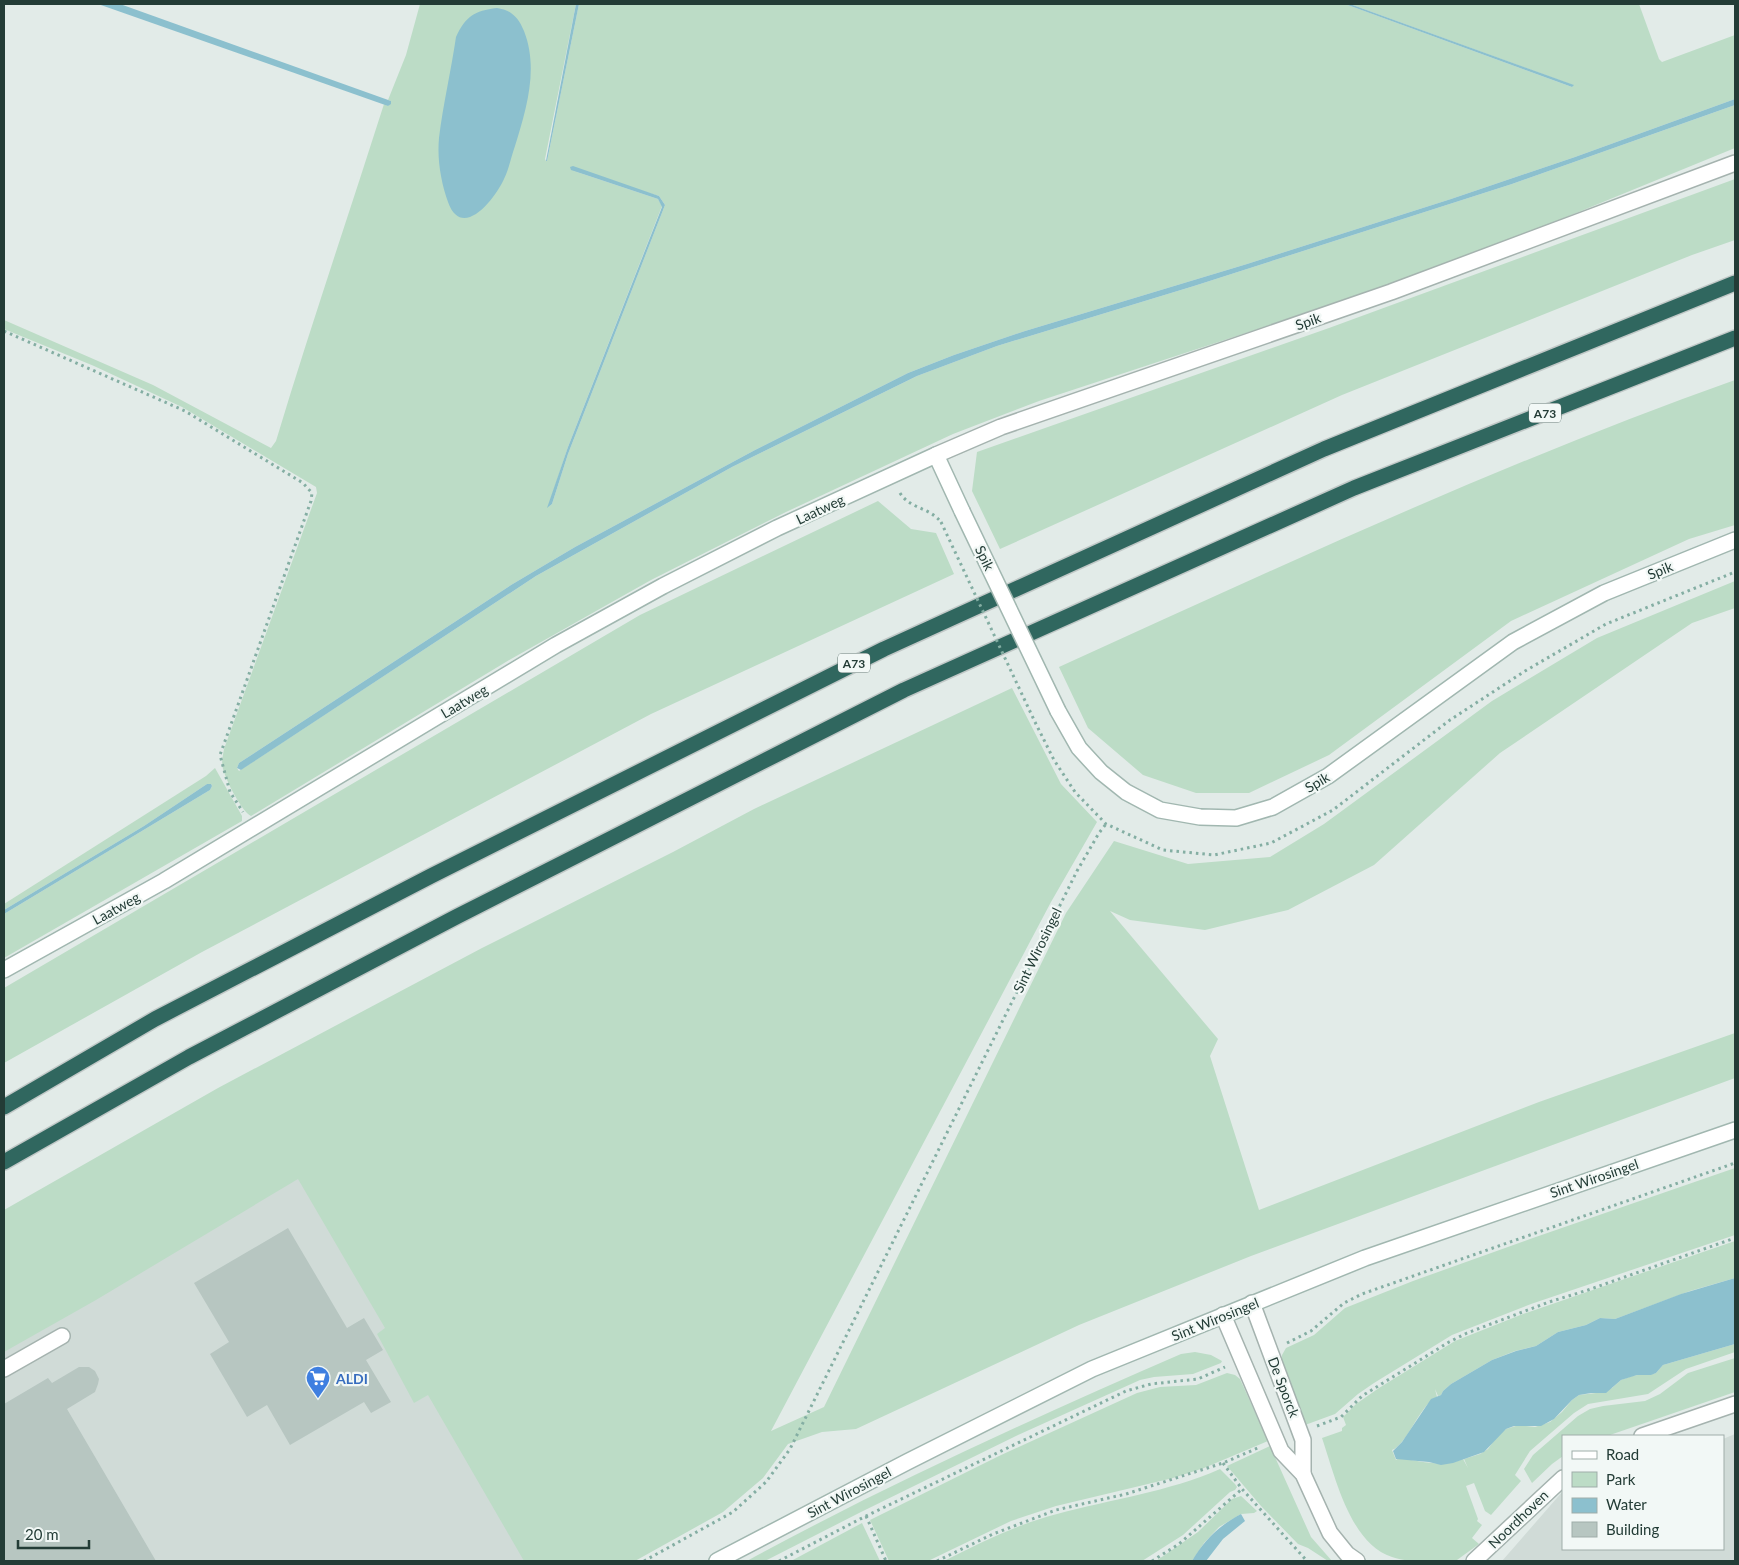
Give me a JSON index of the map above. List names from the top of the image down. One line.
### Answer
{"streets":{"highway":["A73"],"street":["Spik","Laatweg","Sint Wirosingel","De Sporck","Noordhoven"]},"crossings":[["Spik","Laatweg"],["Laatweg","Sint Wirosingel"],["Sint Wirosingel","De Sporck"]],"places":{"supermarket":["ALDI"]},"legend":["Road","Park","Water","Building"],"scale_bar":"20 m"}
